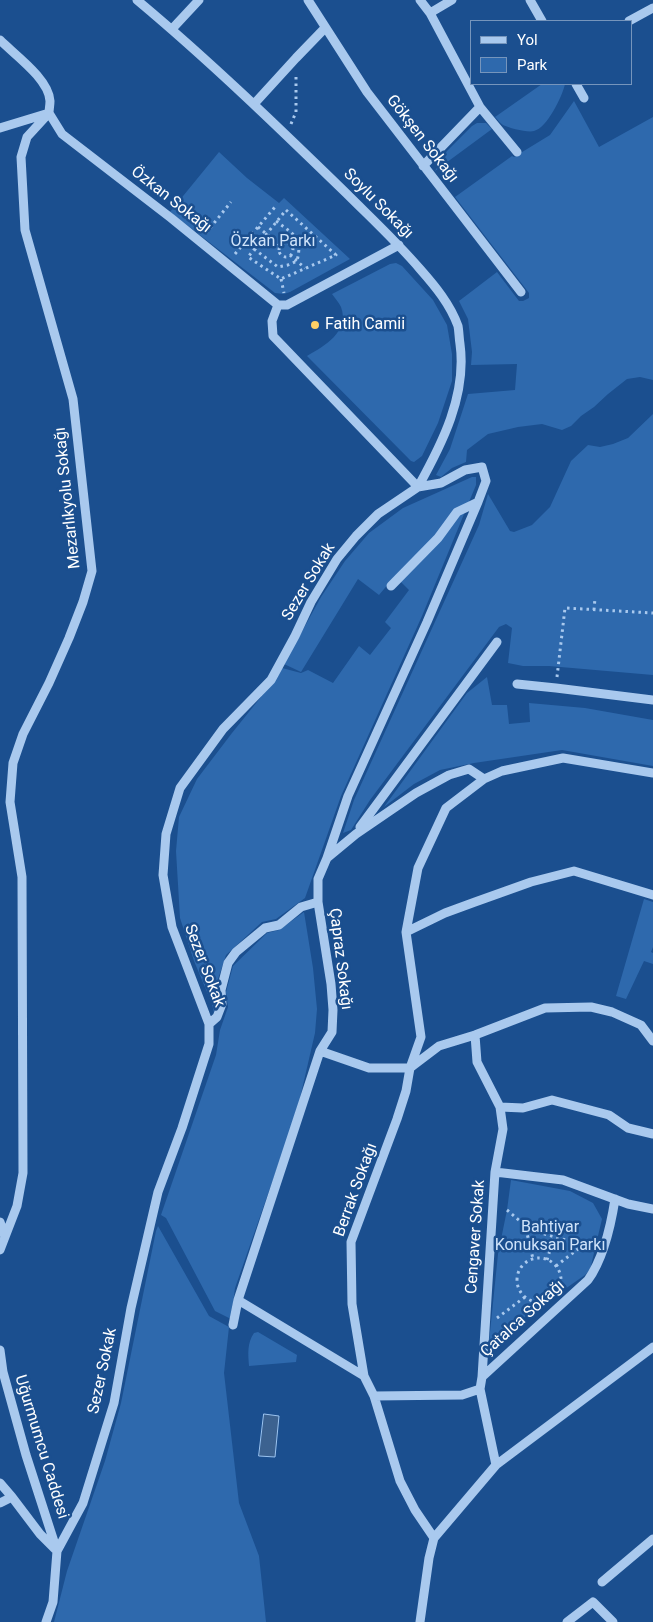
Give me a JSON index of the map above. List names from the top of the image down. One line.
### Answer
{"streets":{"street":["Gökşen Sokağı","Özkan Sokağı","Soylu Sokağı","Mezarlıkyolu Sokağı","Sezer Sokak","Çapraz Sokağı","Berrak Sokağı","Cengaver Sokak","Çatalca Sokağı","Uğurmumcu Caddesi"]},"crossings":[["Özkan Sokağı","Mezarlıkyolu Sokağı"],["Soylu Sokağı","Sezer Sokak"],["Soylu Sokağı","Çapraz Sokağı"],["Sezer Sokak","Çapraz Sokağı"],["Sezer Sokak","Uğurmumcu Caddesi"],["Cengaver Sokak","Çatalca Sokağı"]],"parks":["Özkan Parkı","Bahtiyar Konuksan Parkı"],"places":["Fatih Camii"],"legend":["Yol","Park"]}
